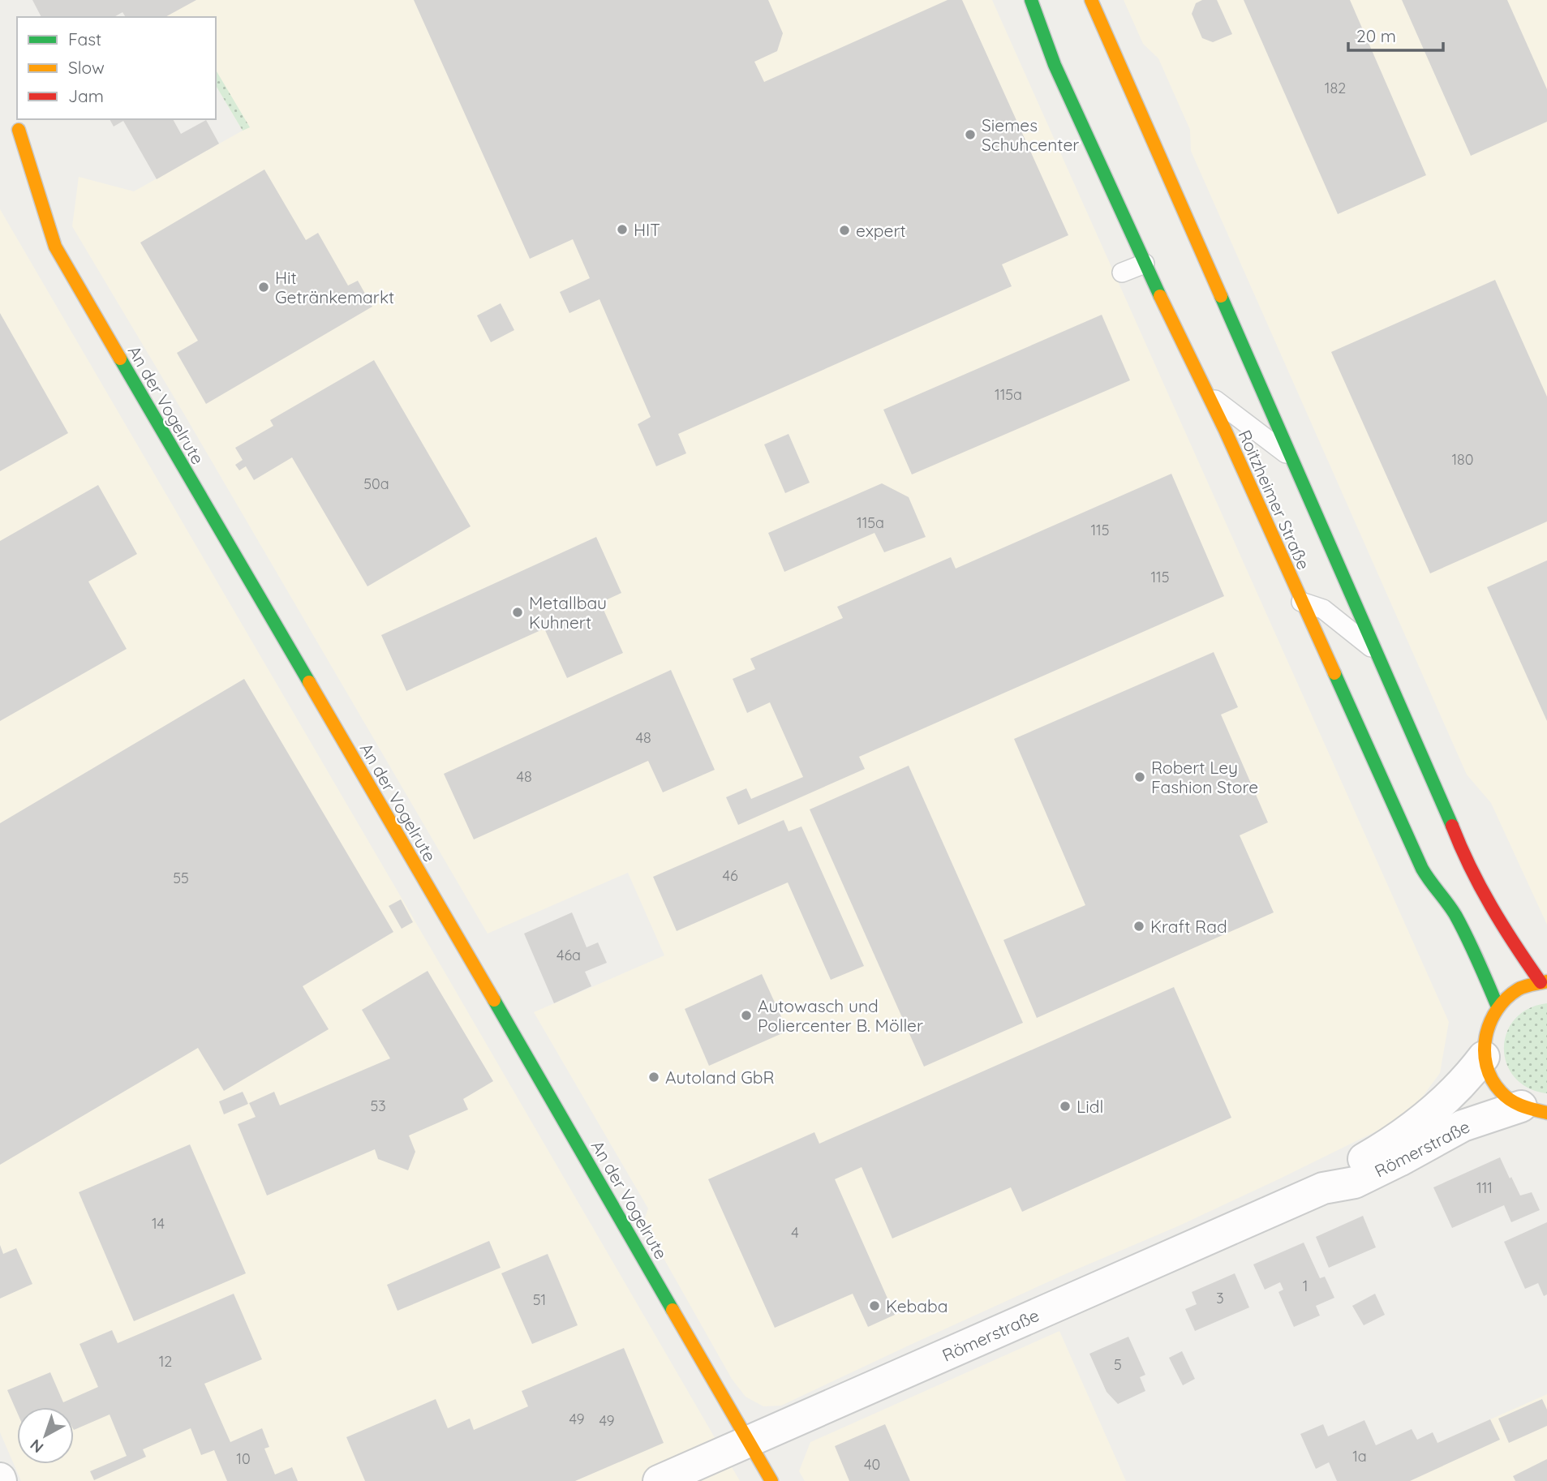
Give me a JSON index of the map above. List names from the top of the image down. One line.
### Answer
{"streets":{"street":["An der Vogelrute","Roitzheimer Straße","Römerstraße"]},"crossings":[["An der Vogelrute","Römerstraße"]],"places":["Siemes Schuhcenter","HIT","expert","Hit Getränkemarkt","Metallbau Kuhnert","Robert Ley Fashion Store","Kraft Rad","Autowasch und Poliercenter B. Möller","Autoland GbR","Lidl","Kebaba"],"house_numbers":["182","115a","180","50a","115a","115","115","48","48","46","55","46a","53","111","14","4","1","3","51","12","5","49","49","1a","10","40"],"legend":["Fast","Slow","Jam"],"scale_bar":"20 m","north":"bottom left"}
